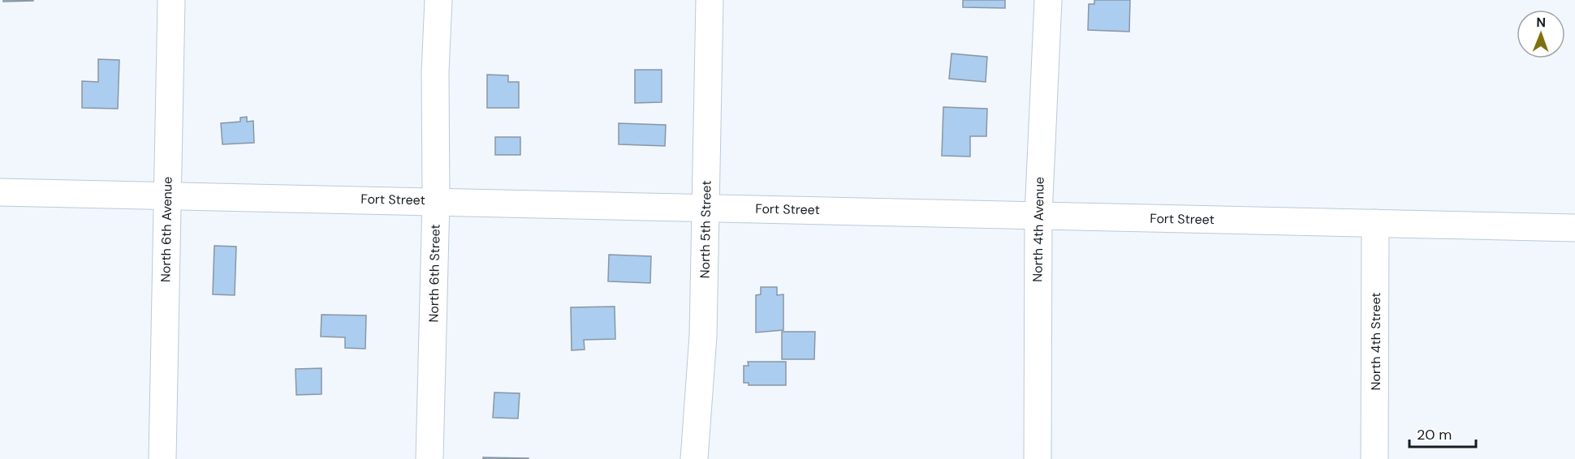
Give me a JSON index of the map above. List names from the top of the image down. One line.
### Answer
{"streets":{"street":["Fort Street","North 6th Avenue","North 5th Street","North 4th Avenue","North 6th Street","North 4th Street"]},"crossings":[["Fort Street","North 6th Avenue"],["Fort Street","North 5th Street"],["Fort Street","North 4th Avenue"],["Fort Street","North 6th Street"],["Fort Street","North 4th Street"]],"scale_bar":"20 m","north":"top"}
